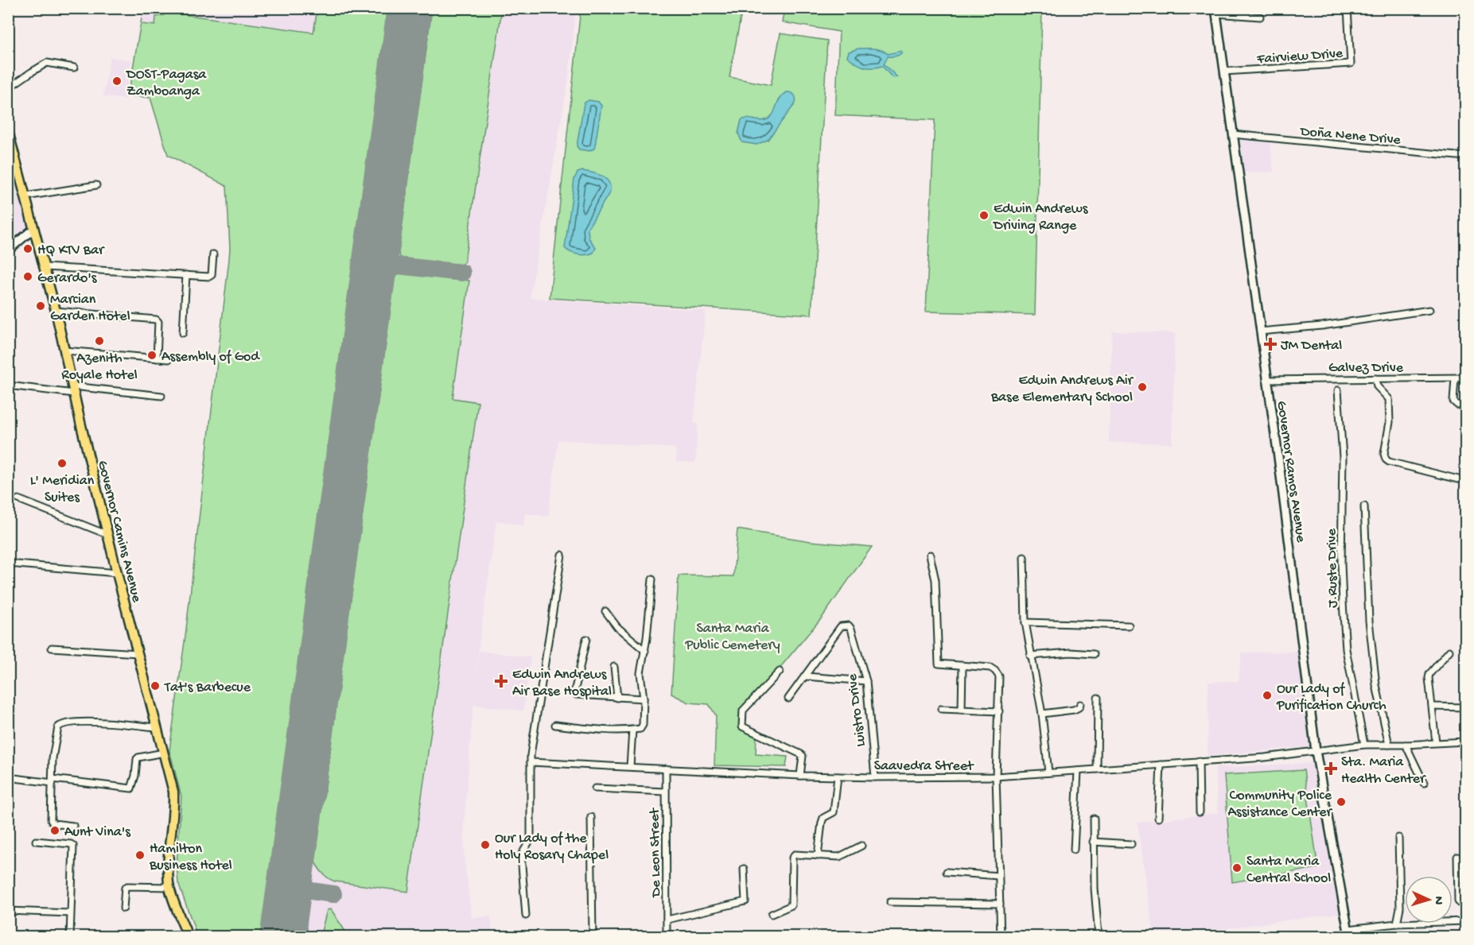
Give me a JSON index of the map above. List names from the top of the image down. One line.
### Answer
{"streets":{"main road":["Governor Ramos Avenue","Governor Camins Avenue"],"street":["Fairview Drive","Doña Nene Drive","Galvez Drive","J.Ruste Drive","Luistro Drive","Saavedra Street","De Leon Street"]},"crossings":[["Fairview Drive","Governor Ramos Avenue"],["Doña Nene Drive","Governor Ramos Avenue"],["Galvez Drive","Governor Ramos Avenue"],["Governor Ramos Avenue","Saavedra Street"],["J.Ruste Drive","Saavedra Street"],["Luistro Drive","Saavedra Street"],["Saavedra Street","De Leon Street"]],"parks":["Santa Maria Public Cemetery"],"places":{"other":["DOST-Pagasa Zamboanga","Edwin Andrews Driving Range","HQ KTV Bar","Gerardo's","Marcian Garden Hotel","Azenith Royale Hotel","Assembly of God","Edwin Andrews Air Base Elementary School","L' Meridian Suites","Tat's Barbecue","Our Lady of Purification Church","Community Police Assistance Center","Aunt Vina's","Our Lady of the Holy Rosary Chapel","Hamilton Business Hotel","Santa Maria Central School"],"health":["JM Dental","Edwin Andrews Air Base Hospital","Sta. Maria Health Center"]},"north":"right"}
